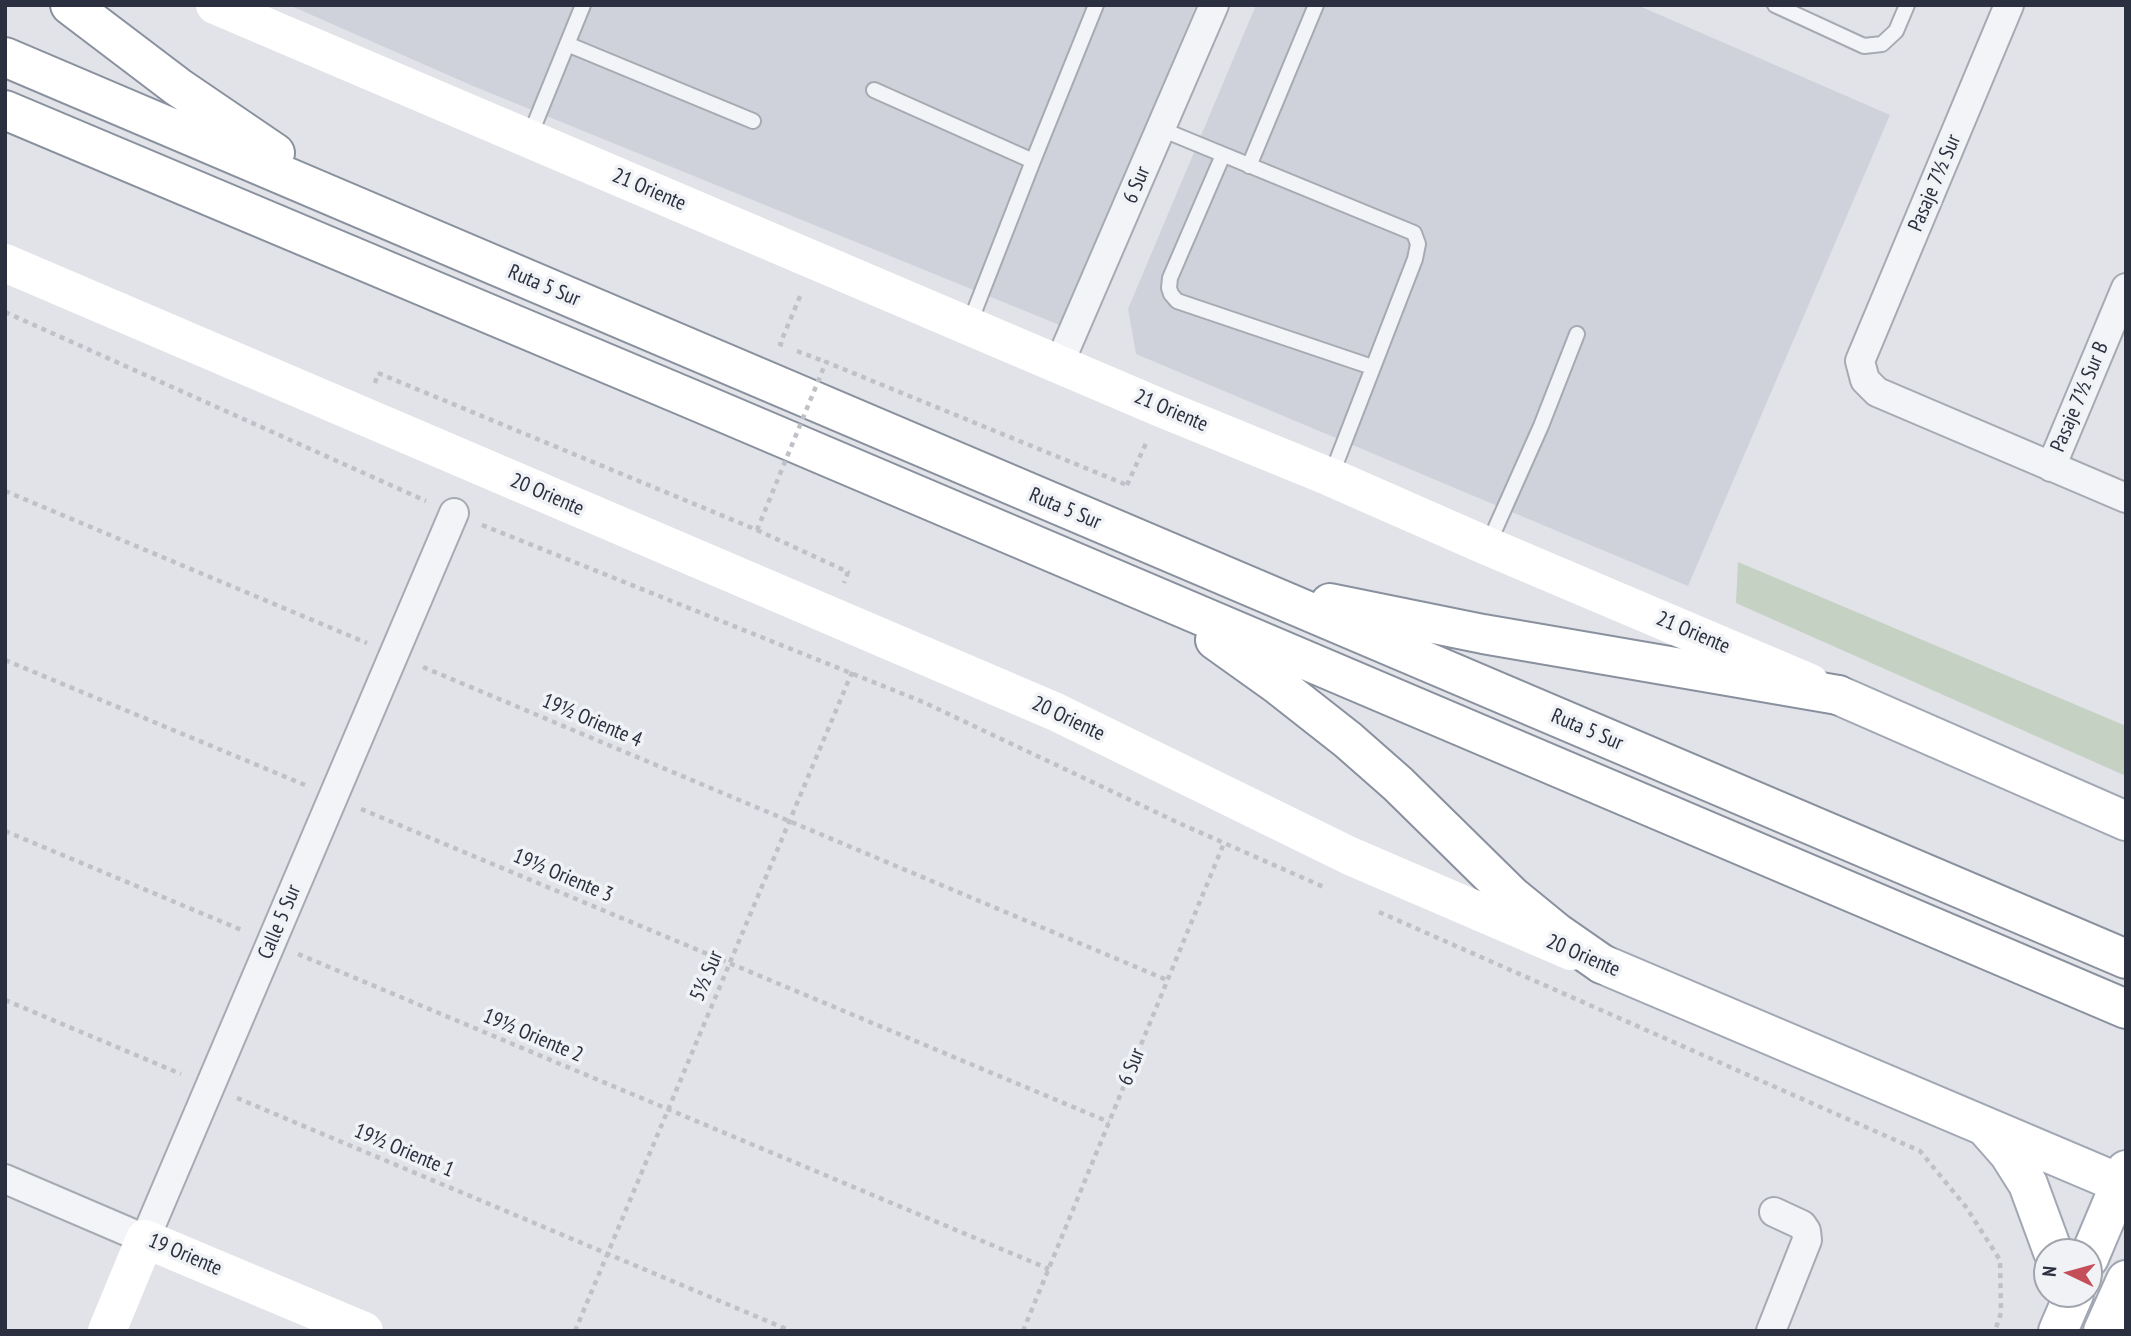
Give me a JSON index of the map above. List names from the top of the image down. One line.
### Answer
{"streets":{"main road":["21 Oriente","Ruta 5 Sur","20 Oriente","Calle 5 Sur","19 Oriente"],"street":["Pasaje 7½ Sur","6 Sur","Pasaje 7½ Sur B"],"path":["19½ Oriente 4","19½ Oriente 3","5½ Sur","19½ Oriente 2","19½ Oriente 1"]},"crossings":[["Pasaje 7½ Sur","Pasaje 7½ Sur B"],["6 Sur","21 Oriente"],["6 Sur","20 Oriente"],["6 Sur","19½ Oriente 4"],["6 Sur","19½ Oriente 3"],["6 Sur","19½ Oriente 2"],["20 Oriente","5½ Sur"],["19½ Oriente 4","Calle 5 Sur"],["19½ Oriente 4","5½ Sur"],["19½ Oriente 3","Calle 5 Sur"],["19½ Oriente 3","5½ Sur"],["Calle 5 Sur","19½ Oriente 2"],["Calle 5 Sur","19½ Oriente 1"],["Calle 5 Sur","19 Oriente"],["5½ Sur","19½ Oriente 2"],["5½ Sur","19½ Oriente 1"]],"north":"left"}
